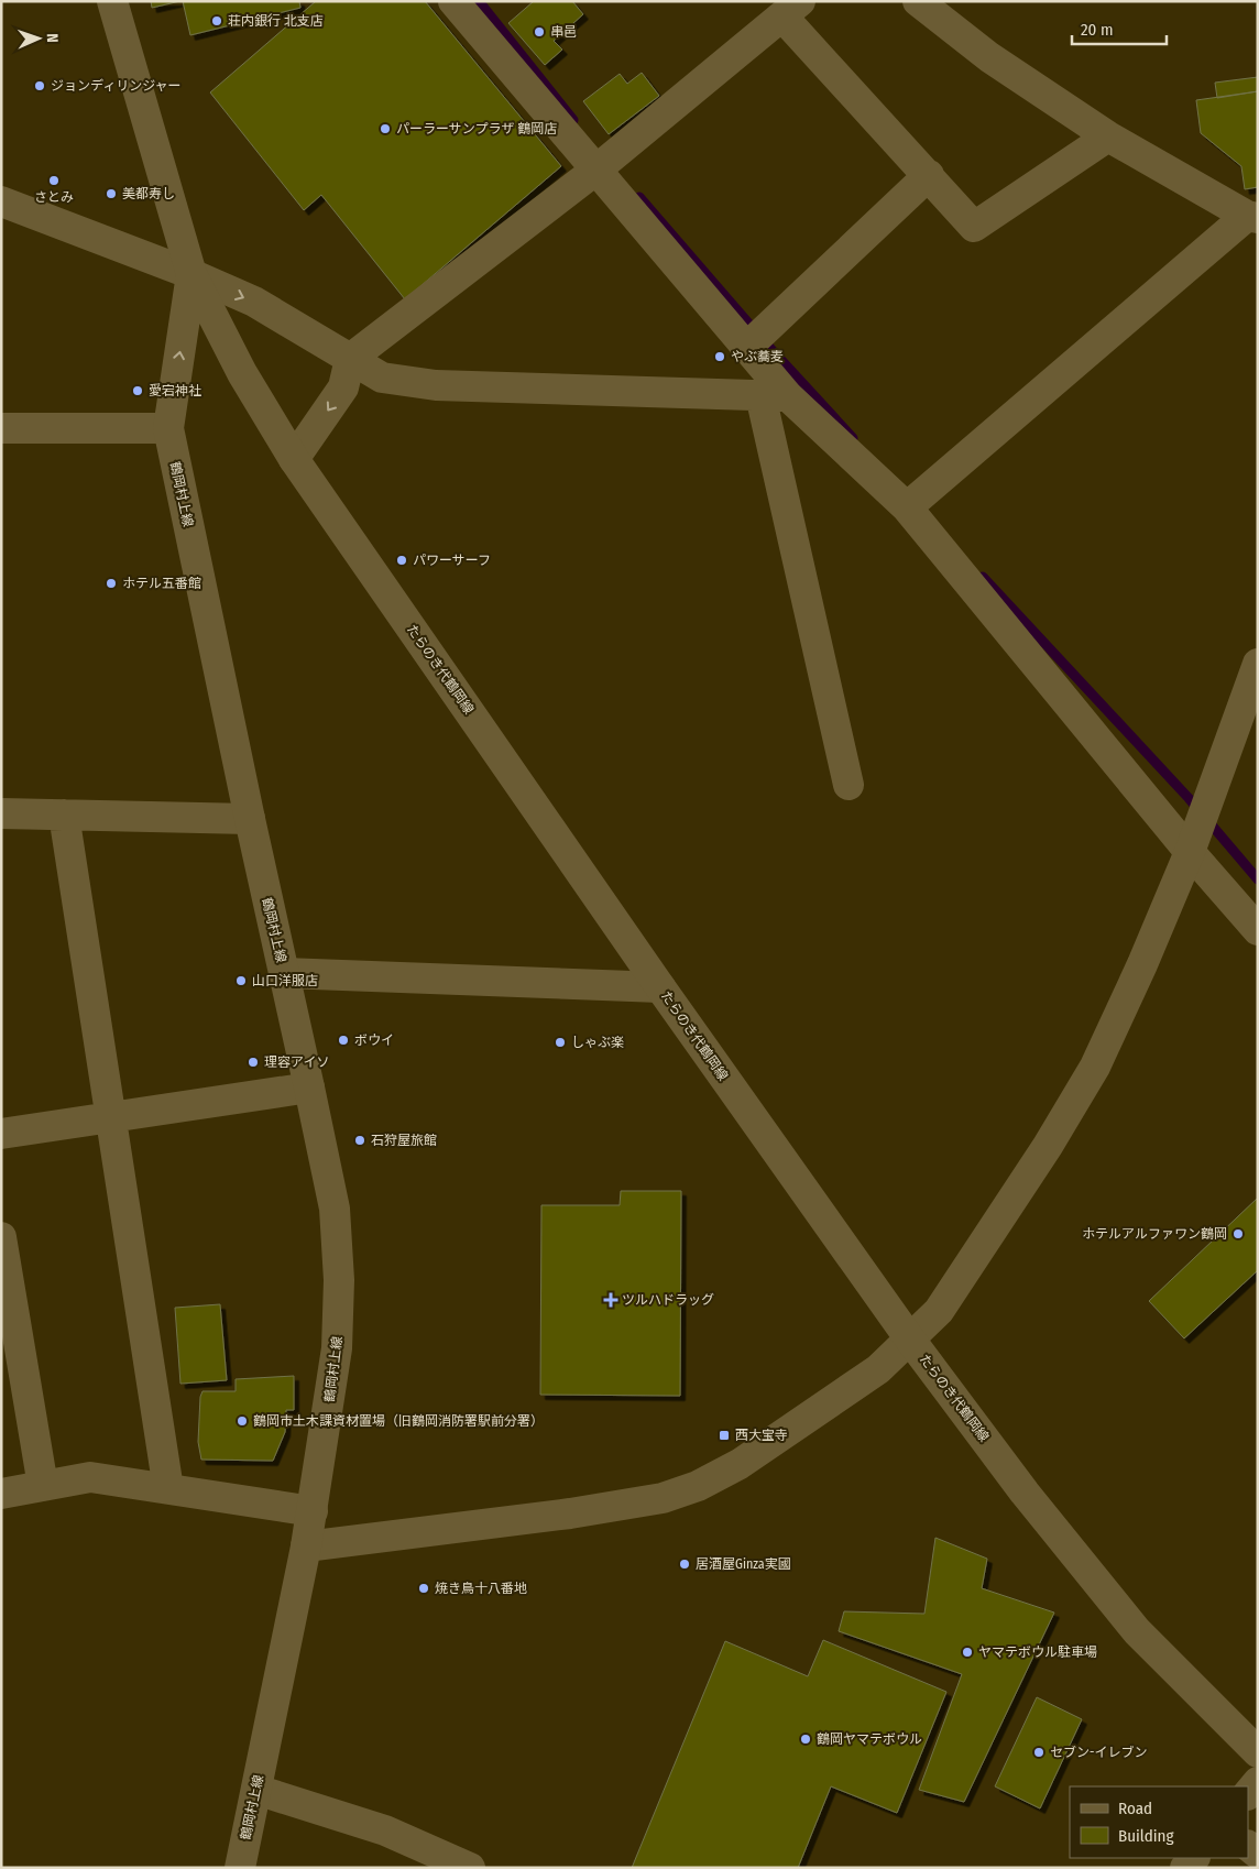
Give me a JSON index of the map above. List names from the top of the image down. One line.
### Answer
{"streets":{"street":["鶴岡村上線","たらのき代鶴岡線"]},"crossings":[["鶴岡村上線","たらのき代鶴岡線"]],"places":{"other":["荘内銀行 北支店","串邑","ジョンディリンジャー","パーラーサンプラザ 鶴岡店","さとみ","美都寿し","やぶ蕎麦","愛宕神社","パワーサーフ","ホテル五番館","山口洋服店","ボウイ","しゃぶ楽","理容アイソ","石狩屋旅館","ホテルアルファワン鶴岡","鶴岡市土木課資材置場（旧鶴岡消防署駅前分署）","居酒屋Ginza実國","焼き鳥十八番地","ヤマテボウル駐車場","鶴岡ヤマテボウル","セブン-イレブン"],"health":["ツルハドラッグ"],"transit":["西大宝寺"]},"legend":["Road","Building"],"scale_bar":"20 m","north":"right"}
